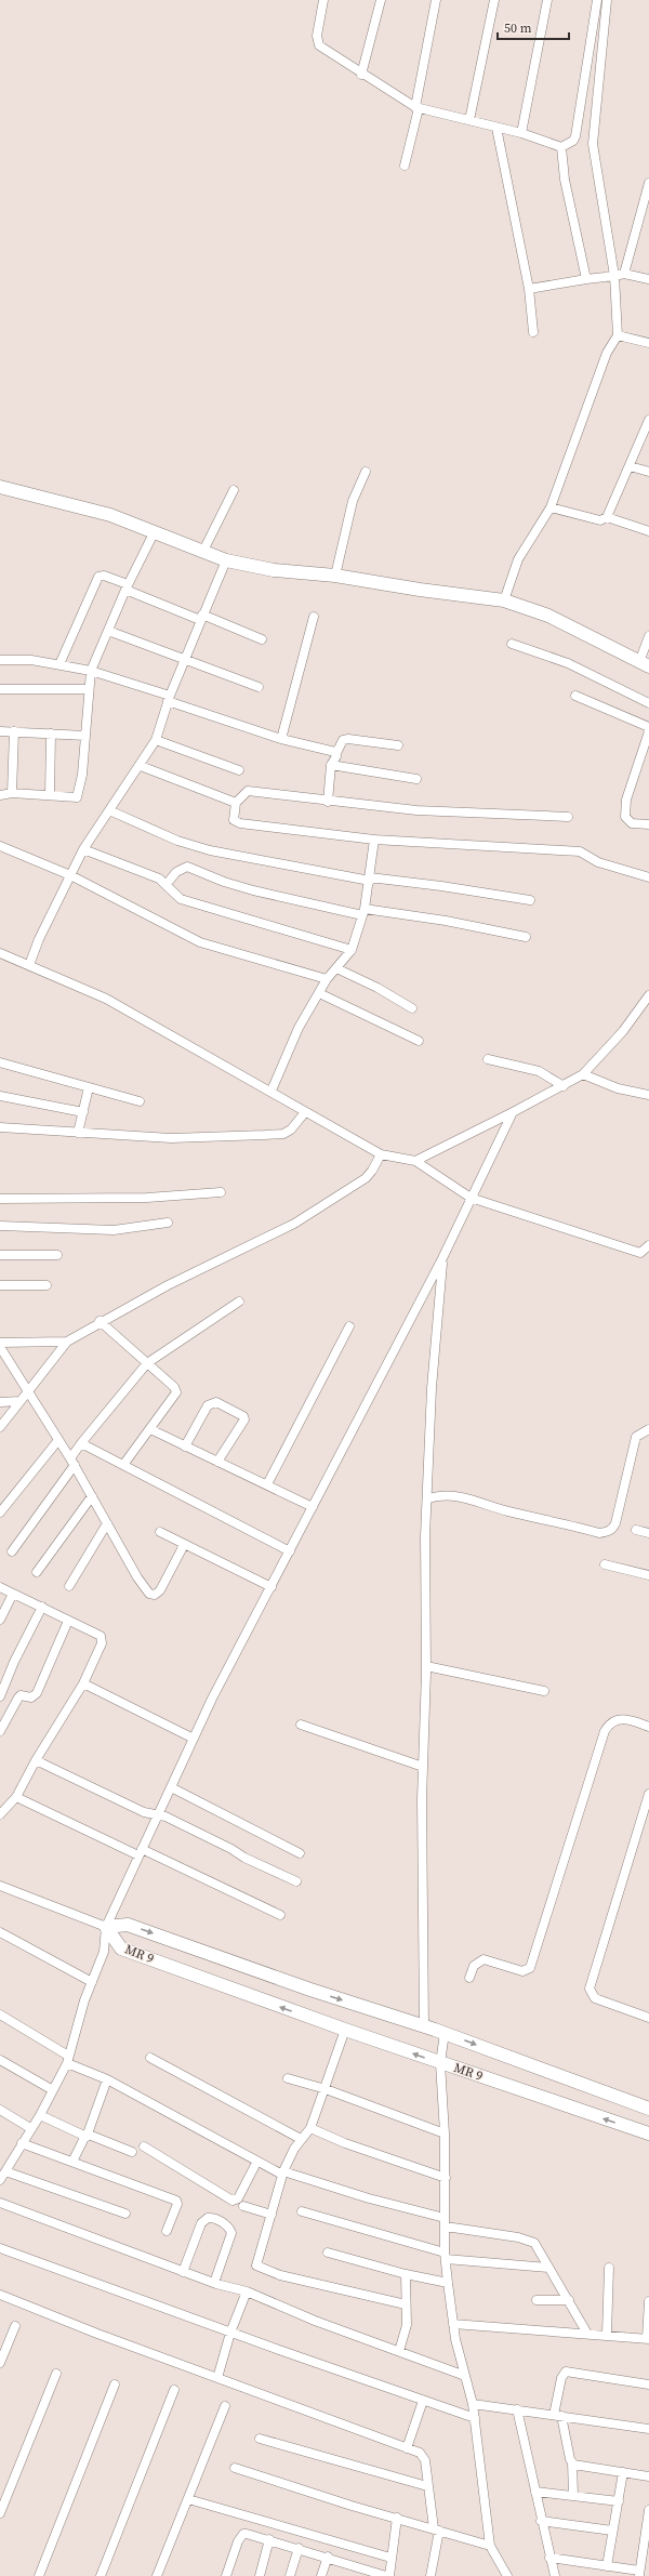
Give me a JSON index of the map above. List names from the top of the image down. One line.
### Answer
{"streets":{"street":["MR 9"]},"scale_bar":"50 m"}
